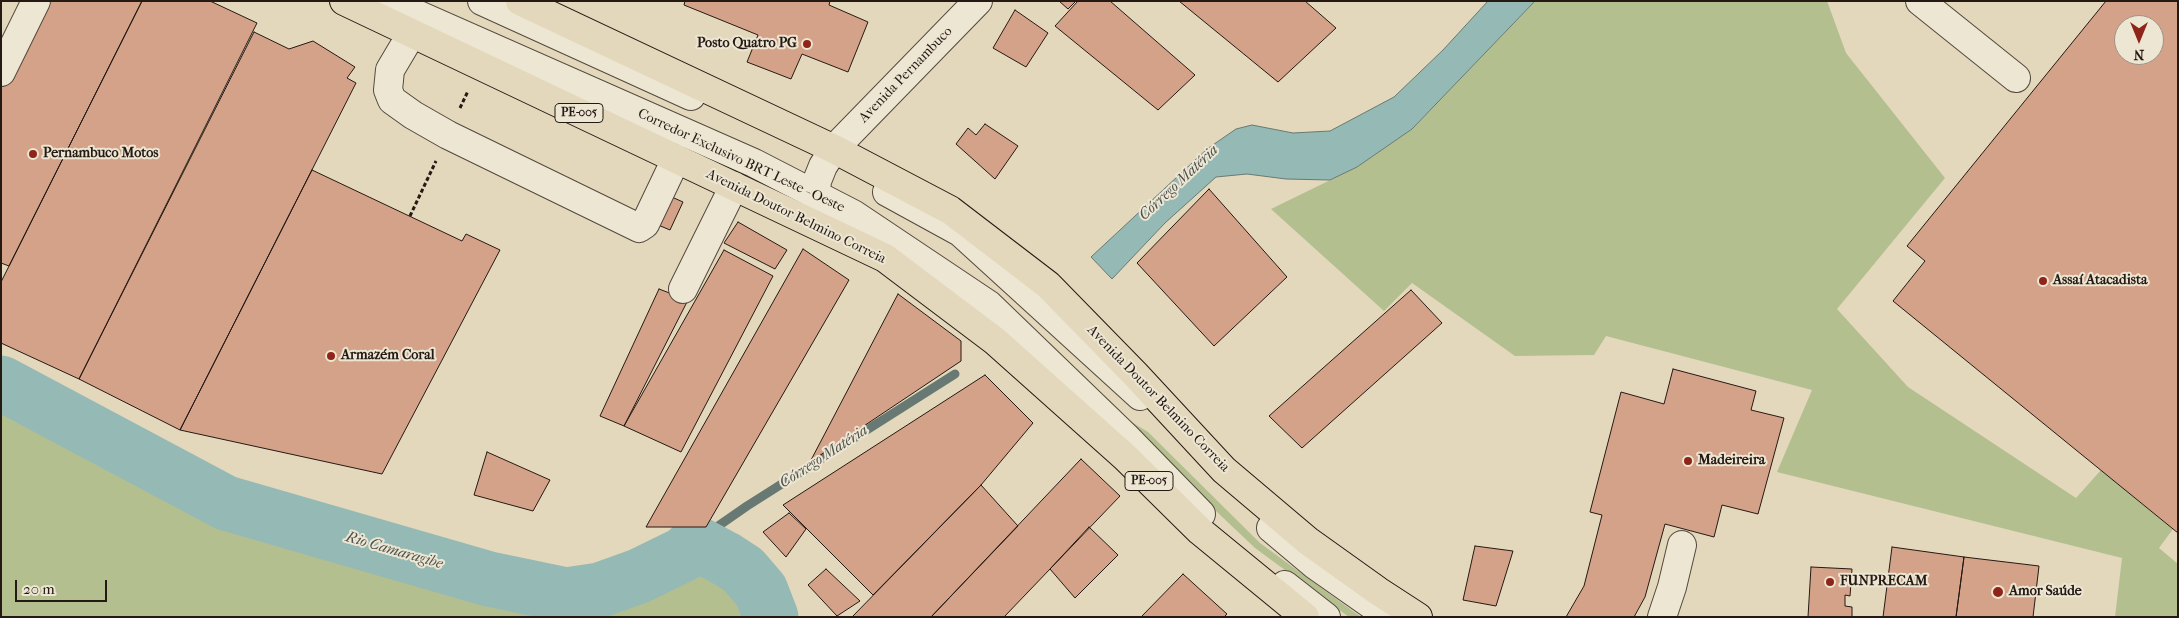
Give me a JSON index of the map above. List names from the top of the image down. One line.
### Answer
{"streets":{"main road":["PE-005","Avenida Doutor Belmino Correia"],"street":["Avenida Pernambuco","Corredor Exclusivo BRT Leste - Oeste"]},"crossings":[["Avenida Pernambuco","Corredor Exclusivo BRT Leste - Oeste"],["Avenida Pernambuco","Avenida Doutor Belmino Correia"]],"water":["Córrego Matéria","Rio Camaragibe"],"places":["Posto Quatro PG","Pernambuco Motos","Assaí Atacadista","Armazém Coral","Madeireira","FUNPRECAM","Amor Saúde"],"scale_bar":"20 m","north":"bottom"}
